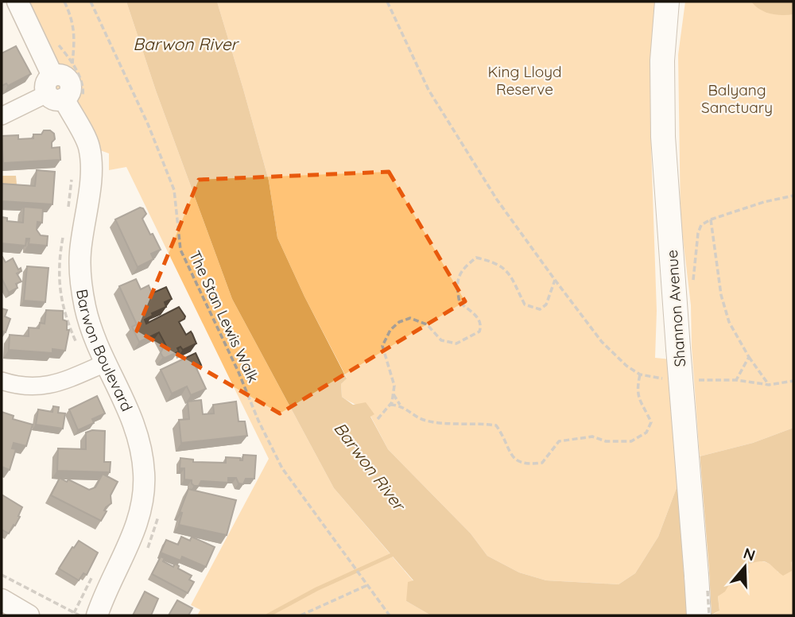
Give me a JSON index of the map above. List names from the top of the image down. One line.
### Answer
{"streets":{"main road":["Shannon Avenue"],"street":["Barwon Boulevard"],"path":["The Stan Lewis Walk"]},"water":["Barwon River"],"parks":["King Lloyd Reserve","Balyang Sanctuary"],"north":"top"}
